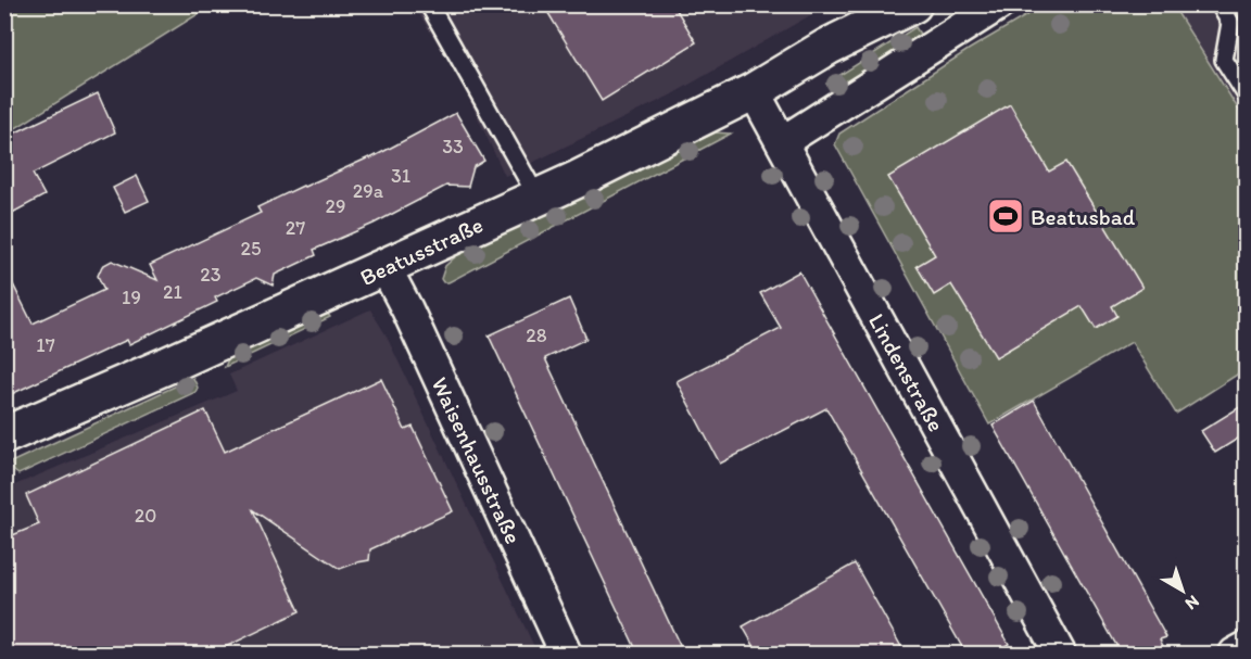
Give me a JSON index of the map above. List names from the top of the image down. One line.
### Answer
{"streets":{"street":["Beatusstraße","Lindenstraße","Waisenhausstraße"]},"crossings":[["Beatusstraße","Lindenstraße"],["Beatusstraße","Waisenhausstraße"]],"places":{"sports":["Beatusbad"]},"house_numbers":["33","31","29a","29","27","25","23","21","19","28","17","20"],"north":"bottom right"}
